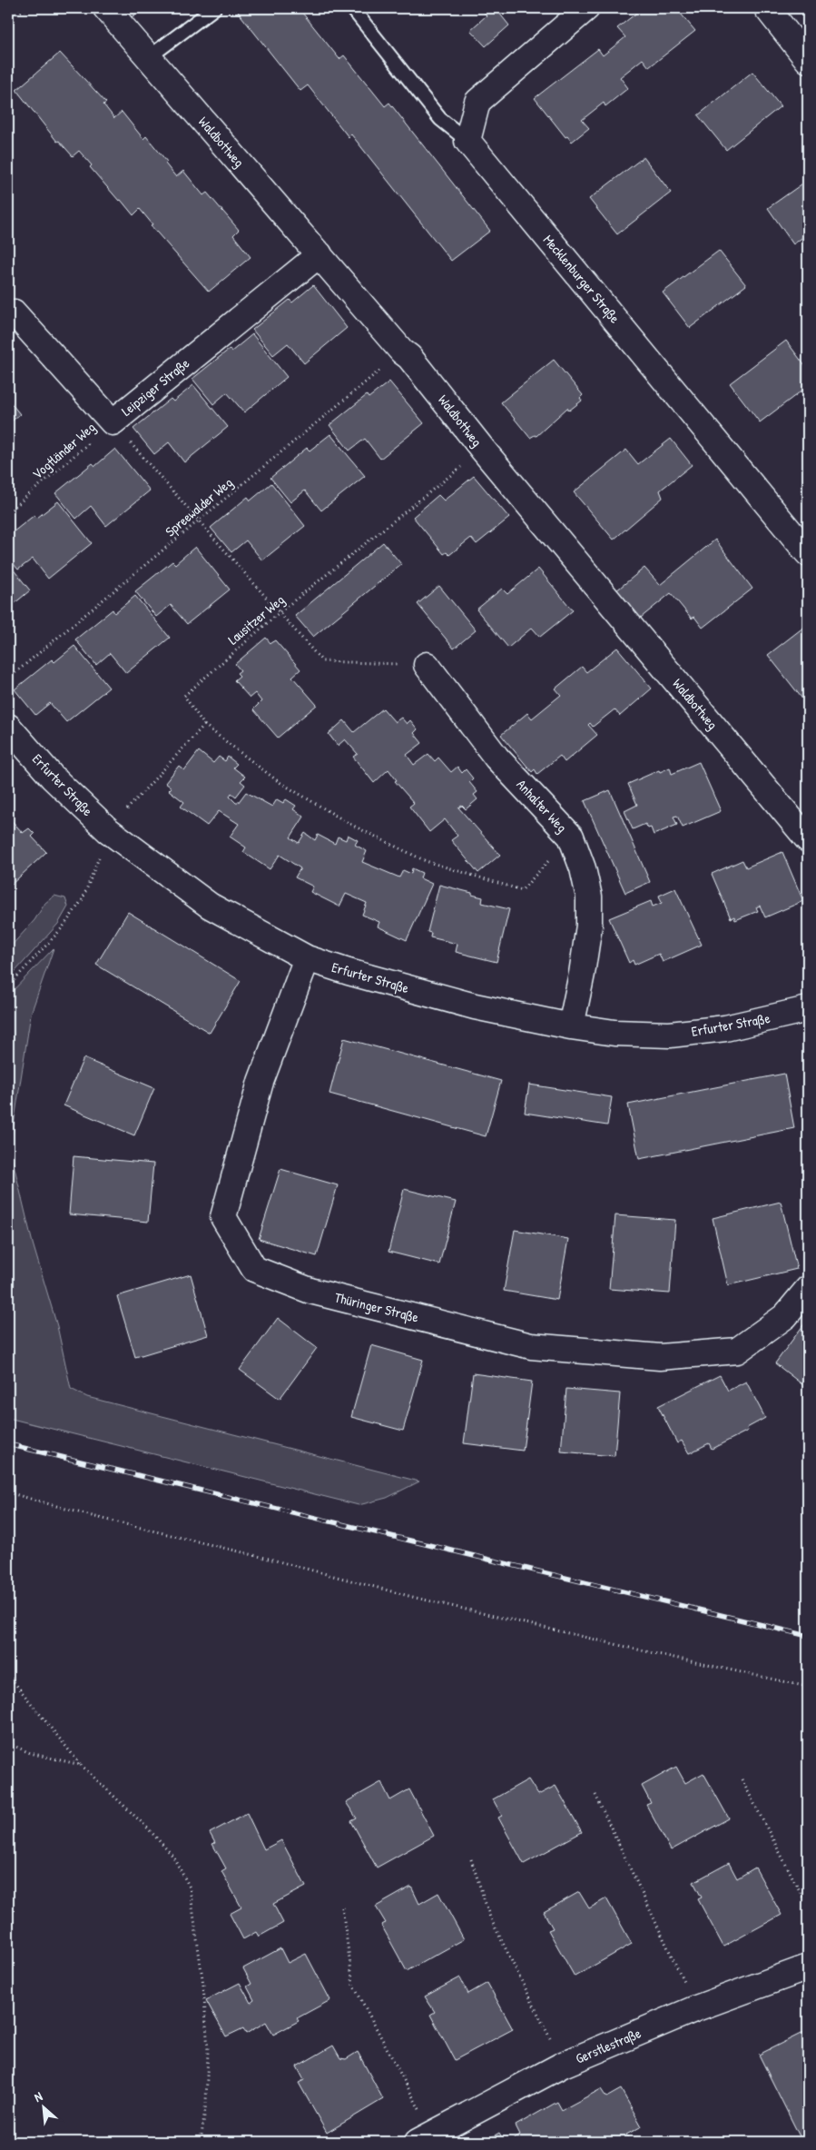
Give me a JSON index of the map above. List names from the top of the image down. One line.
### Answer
{"streets":{"street":["Waldbottweg","Mecklenburger Straße","Leipziger Straße","Erfurter Straße","Anhalter Weg","Thüringer Straße","Gerstlestraße"],"path":["Vogtländer Weg","Spreewalder Weg","Lausitzer Weg"]},"crossings":[["Waldbottweg","Leipziger Straße"],["Waldbottweg","Spreewalder Weg"],["Waldbottweg","Lausitzer Weg"],["Leipziger Straße","Vogtländer Weg"],["Erfurter Straße","Anhalter Weg"],["Erfurter Straße","Thüringer Straße"]],"north":"top left"}
